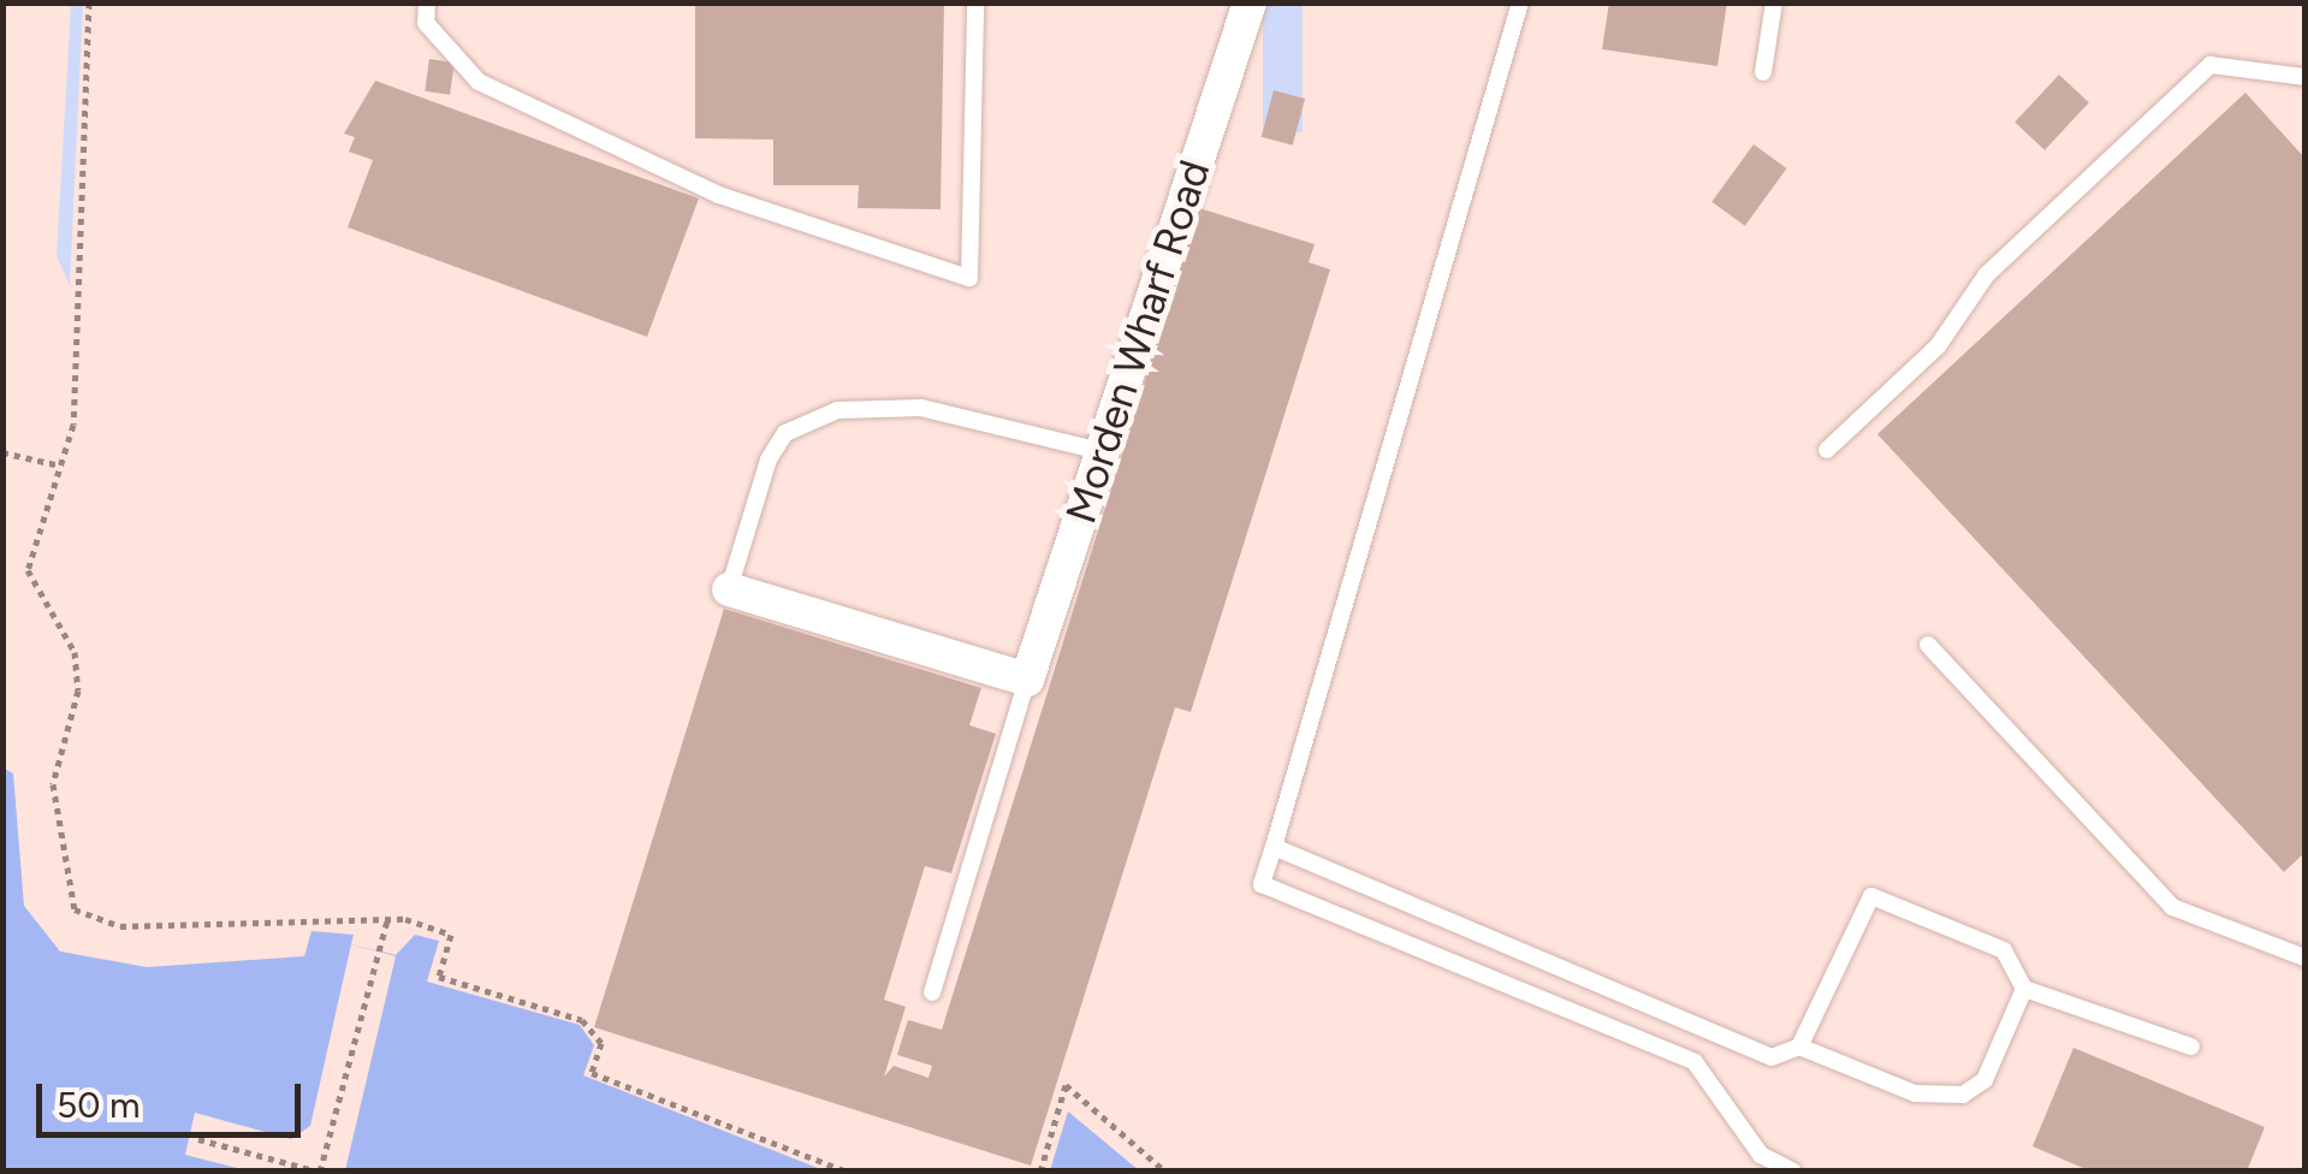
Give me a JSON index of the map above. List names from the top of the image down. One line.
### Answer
{"streets":{"street":["Morden Wharf Road"]},"scale_bar":"50 m"}
